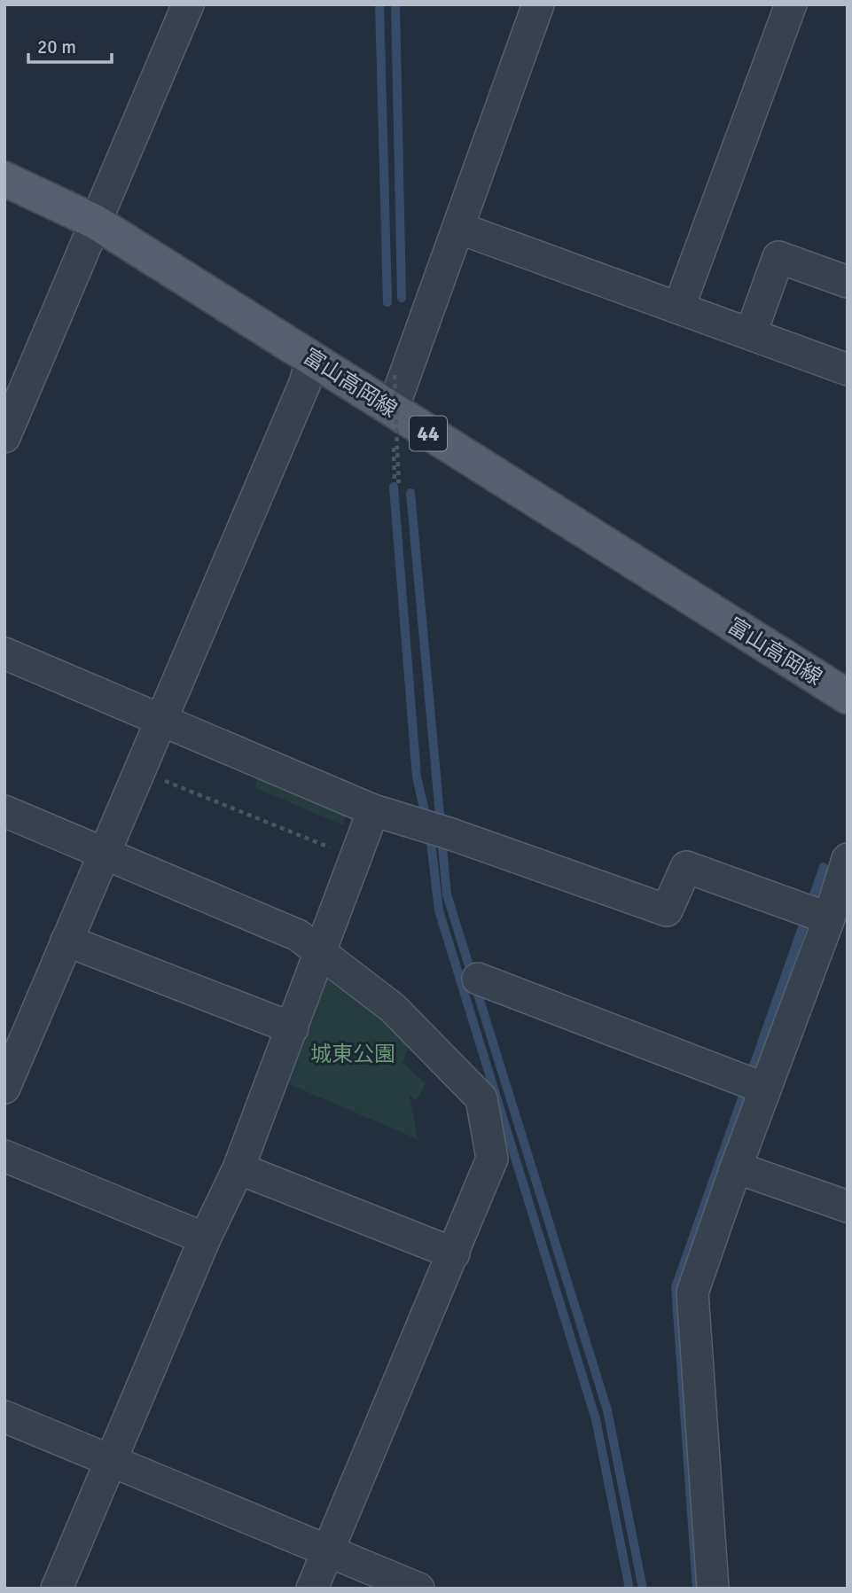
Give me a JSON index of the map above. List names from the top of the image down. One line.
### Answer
{"streets":{"main road":["富山高岡線","44"]},"parks":["城東公園"],"scale_bar":"20 m"}
